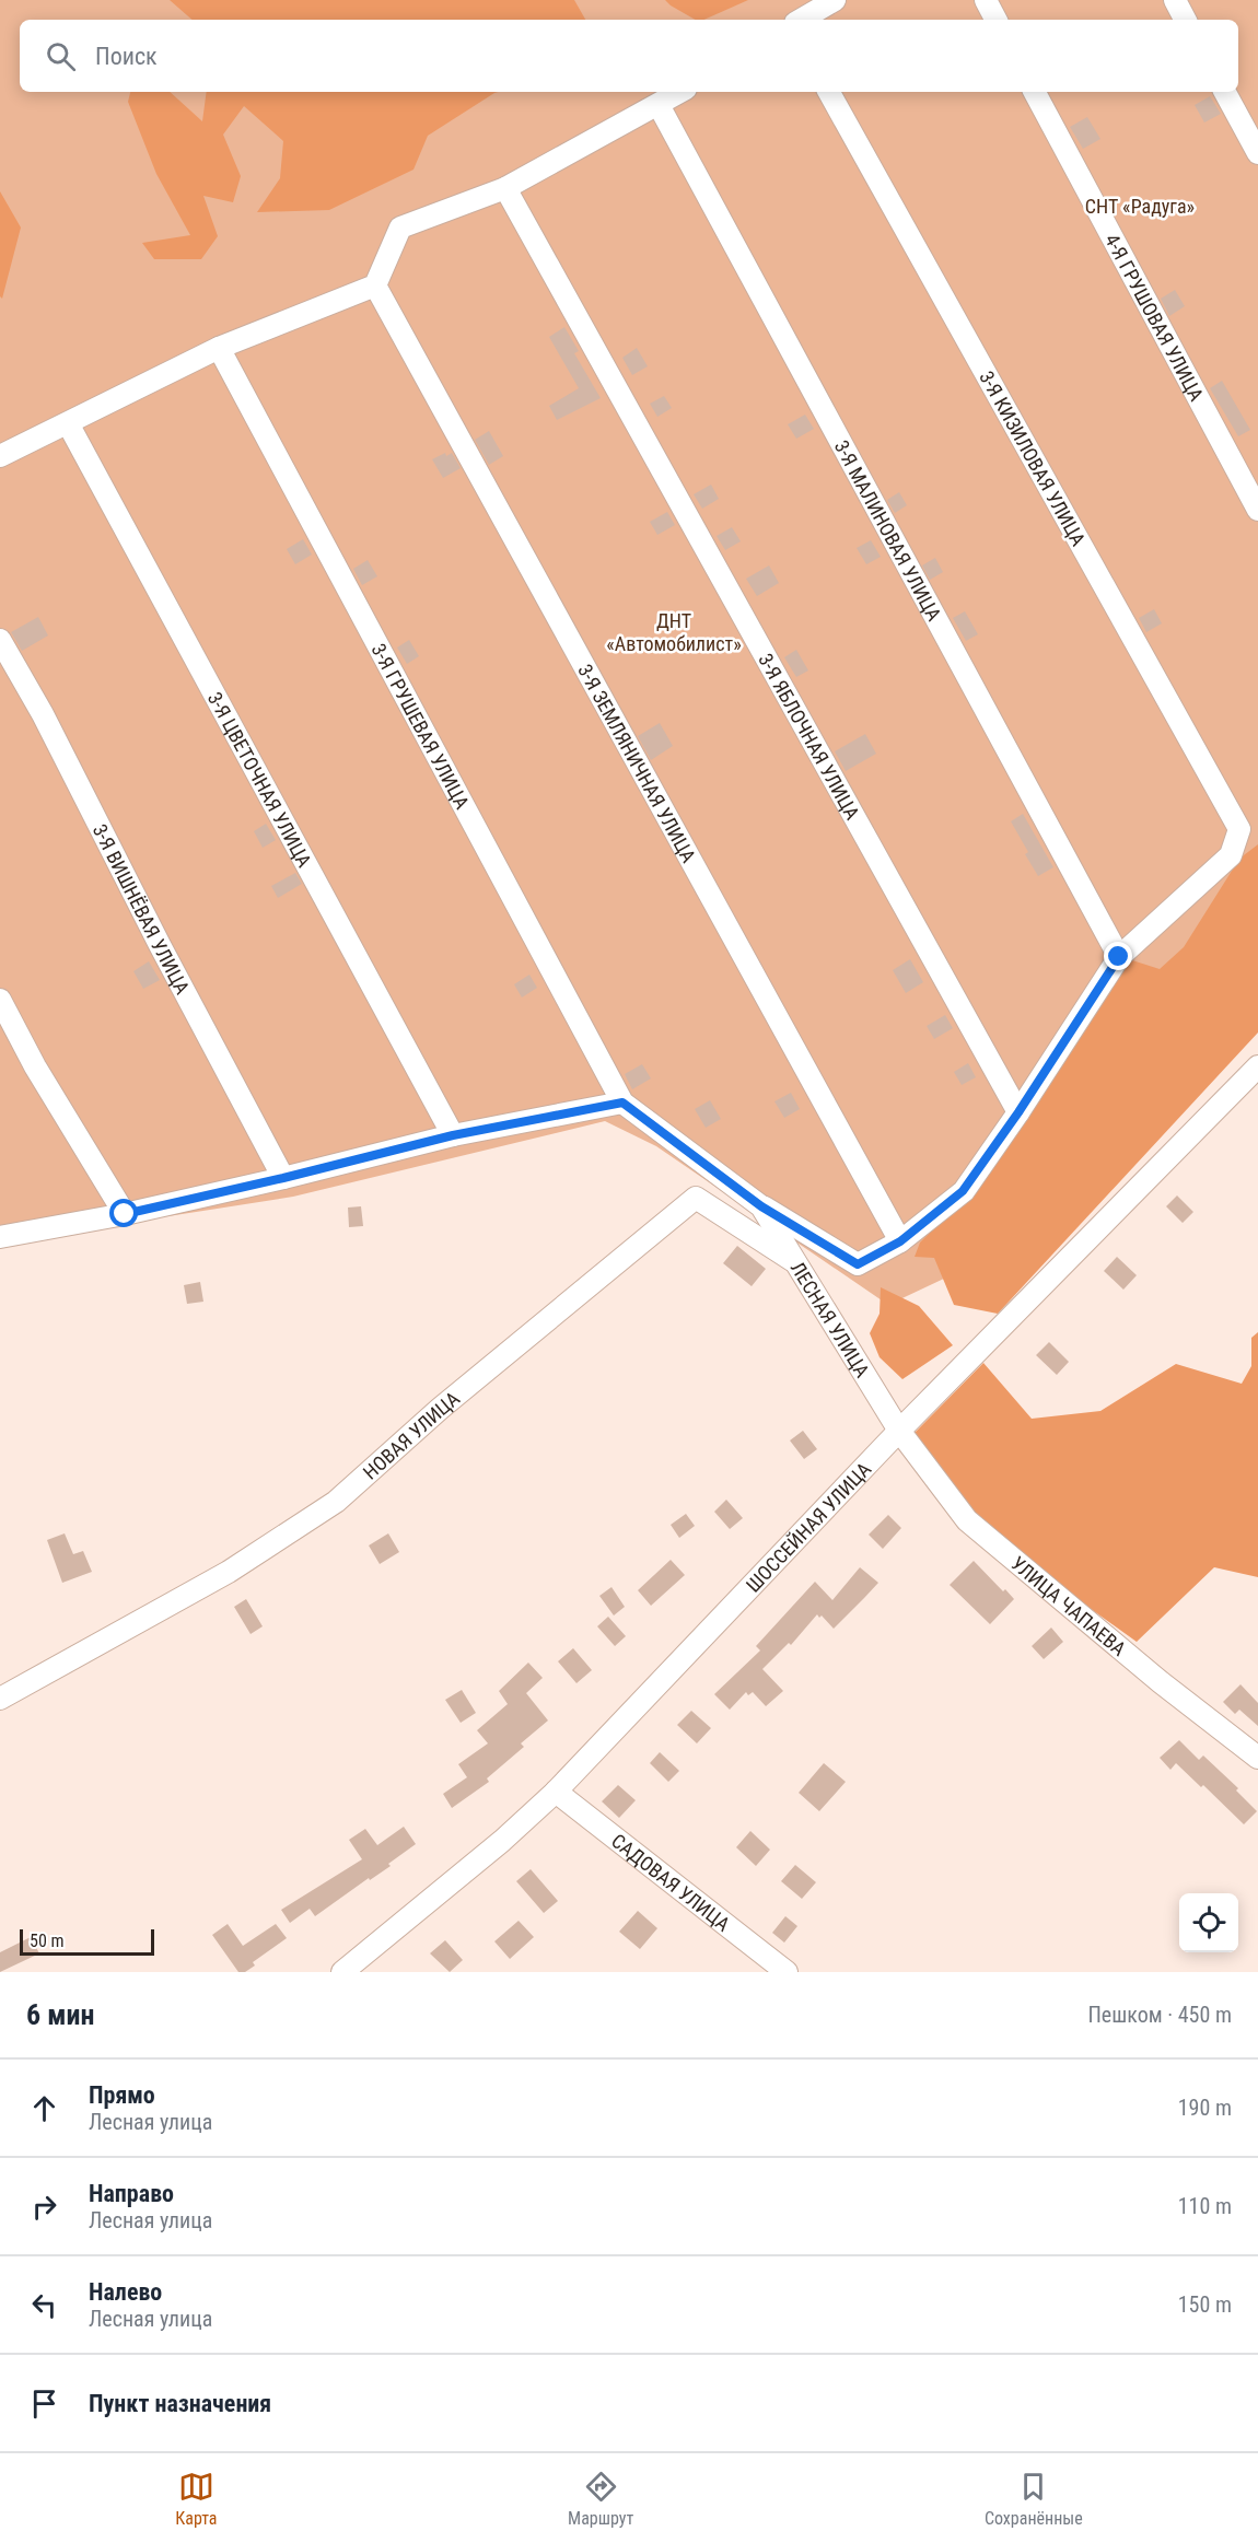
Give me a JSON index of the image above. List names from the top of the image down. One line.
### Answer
{"streets":{"street":["4-Я ГРУШОВАЯ УЛИЦА","3-Я КИЗИЛОВАЯ УЛИЦА","3-Я МАЛИНОВАЯ УЛИЦА","3-Я ГРУШЕВАЯ УЛИЦА","3-Я ЯБЛОЧНАЯ УЛИЦА","3-Я ЗЕМЛЯНИЧНАЯ УЛИЦА","3-Я ЦВЕТОЧНАЯ УЛИЦА","3-Я ВИШНЁВАЯ УЛИЦА","ЛЕСНАЯ УЛИЦА","НОВАЯ УЛИЦА","ШОССЕЙНАЯ УЛИЦА","УЛИЦА ЧАПАЕВА","САДОВАЯ УЛИЦА"]},"crossings":[["3-Я КИЗИЛОВАЯ УЛИЦА","ЛЕСНАЯ УЛИЦА"],["3-Я МАЛИНОВАЯ УЛИЦА","ЛЕСНАЯ УЛИЦА"],["3-Я ГРУШЕВАЯ УЛИЦА","ЛЕСНАЯ УЛИЦА"],["3-Я ЯБЛОЧНАЯ УЛИЦА","ЛЕСНАЯ УЛИЦА"],["3-Я ЗЕМЛЯНИЧНАЯ УЛИЦА","ЛЕСНАЯ УЛИЦА"],["ЛЕСНАЯ УЛИЦА","НОВАЯ УЛИЦА"],["ЛЕСНАЯ УЛИЦА","ШОССЕЙНАЯ УЛИЦА"],["ЛЕСНАЯ УЛИЦА","УЛИЦА ЧАПАЕВА"],["ШОССЕЙНАЯ УЛИЦА","УЛИЦА ЧАПАЕВА"],["ШОССЕЙНАЯ УЛИЦА","САДОВАЯ УЛИЦА"]],"parks":["СНТ «Радуга»","ДНТ «Автомобилист»"],"scale_bar":"50 m","page":{"search":"Поиск","scale":"50 m","heading":["6 мин","Пешком · 450 m"],"list":[["Прямо","Лесная улица","190 m"],["Направо","Лесная улица","110 m"],["Налево","Лесная улица","150 m"],"Пункт назначения"],"nav":["Карта","Маршрут","Сохранённые"]}}
